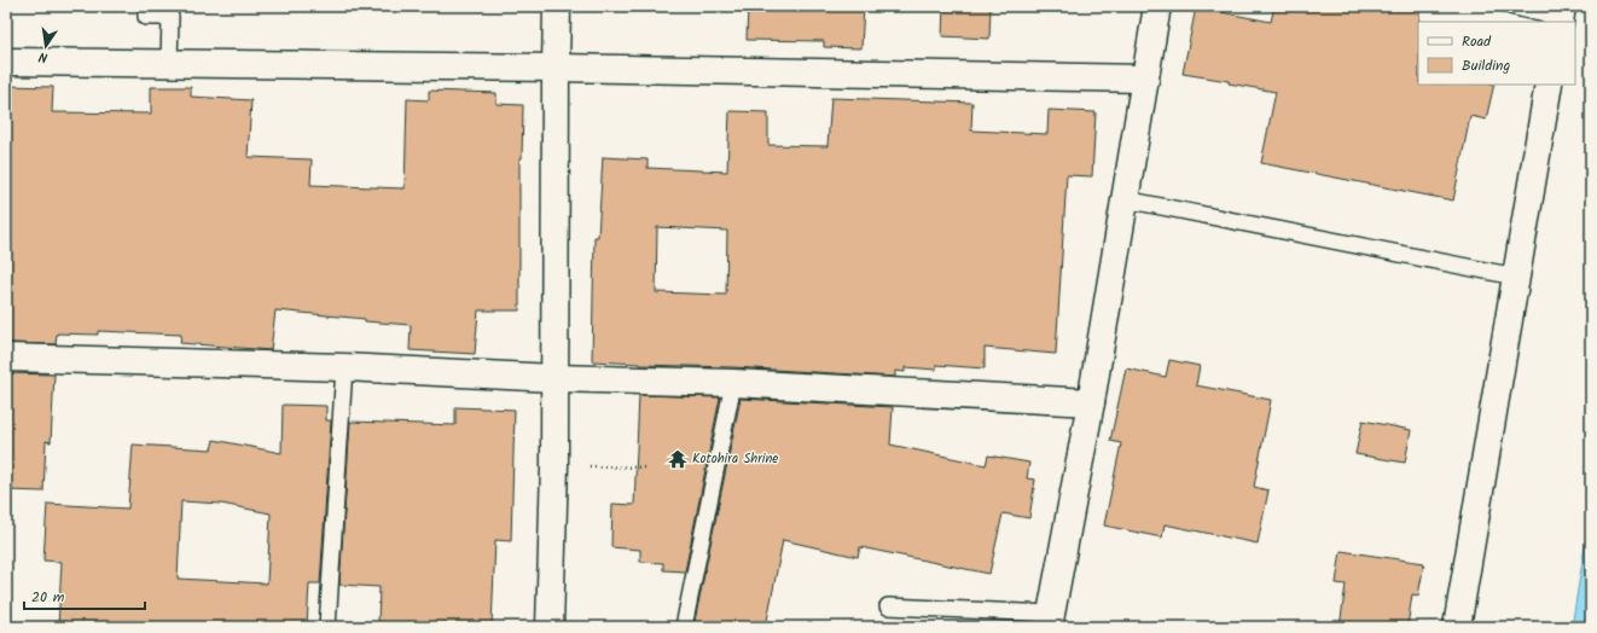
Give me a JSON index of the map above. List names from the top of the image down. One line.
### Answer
{"places":{"temple":["Kotohira Shrine"]},"legend":["Road","Building"],"scale_bar":"20 m","north":"bottom"}
